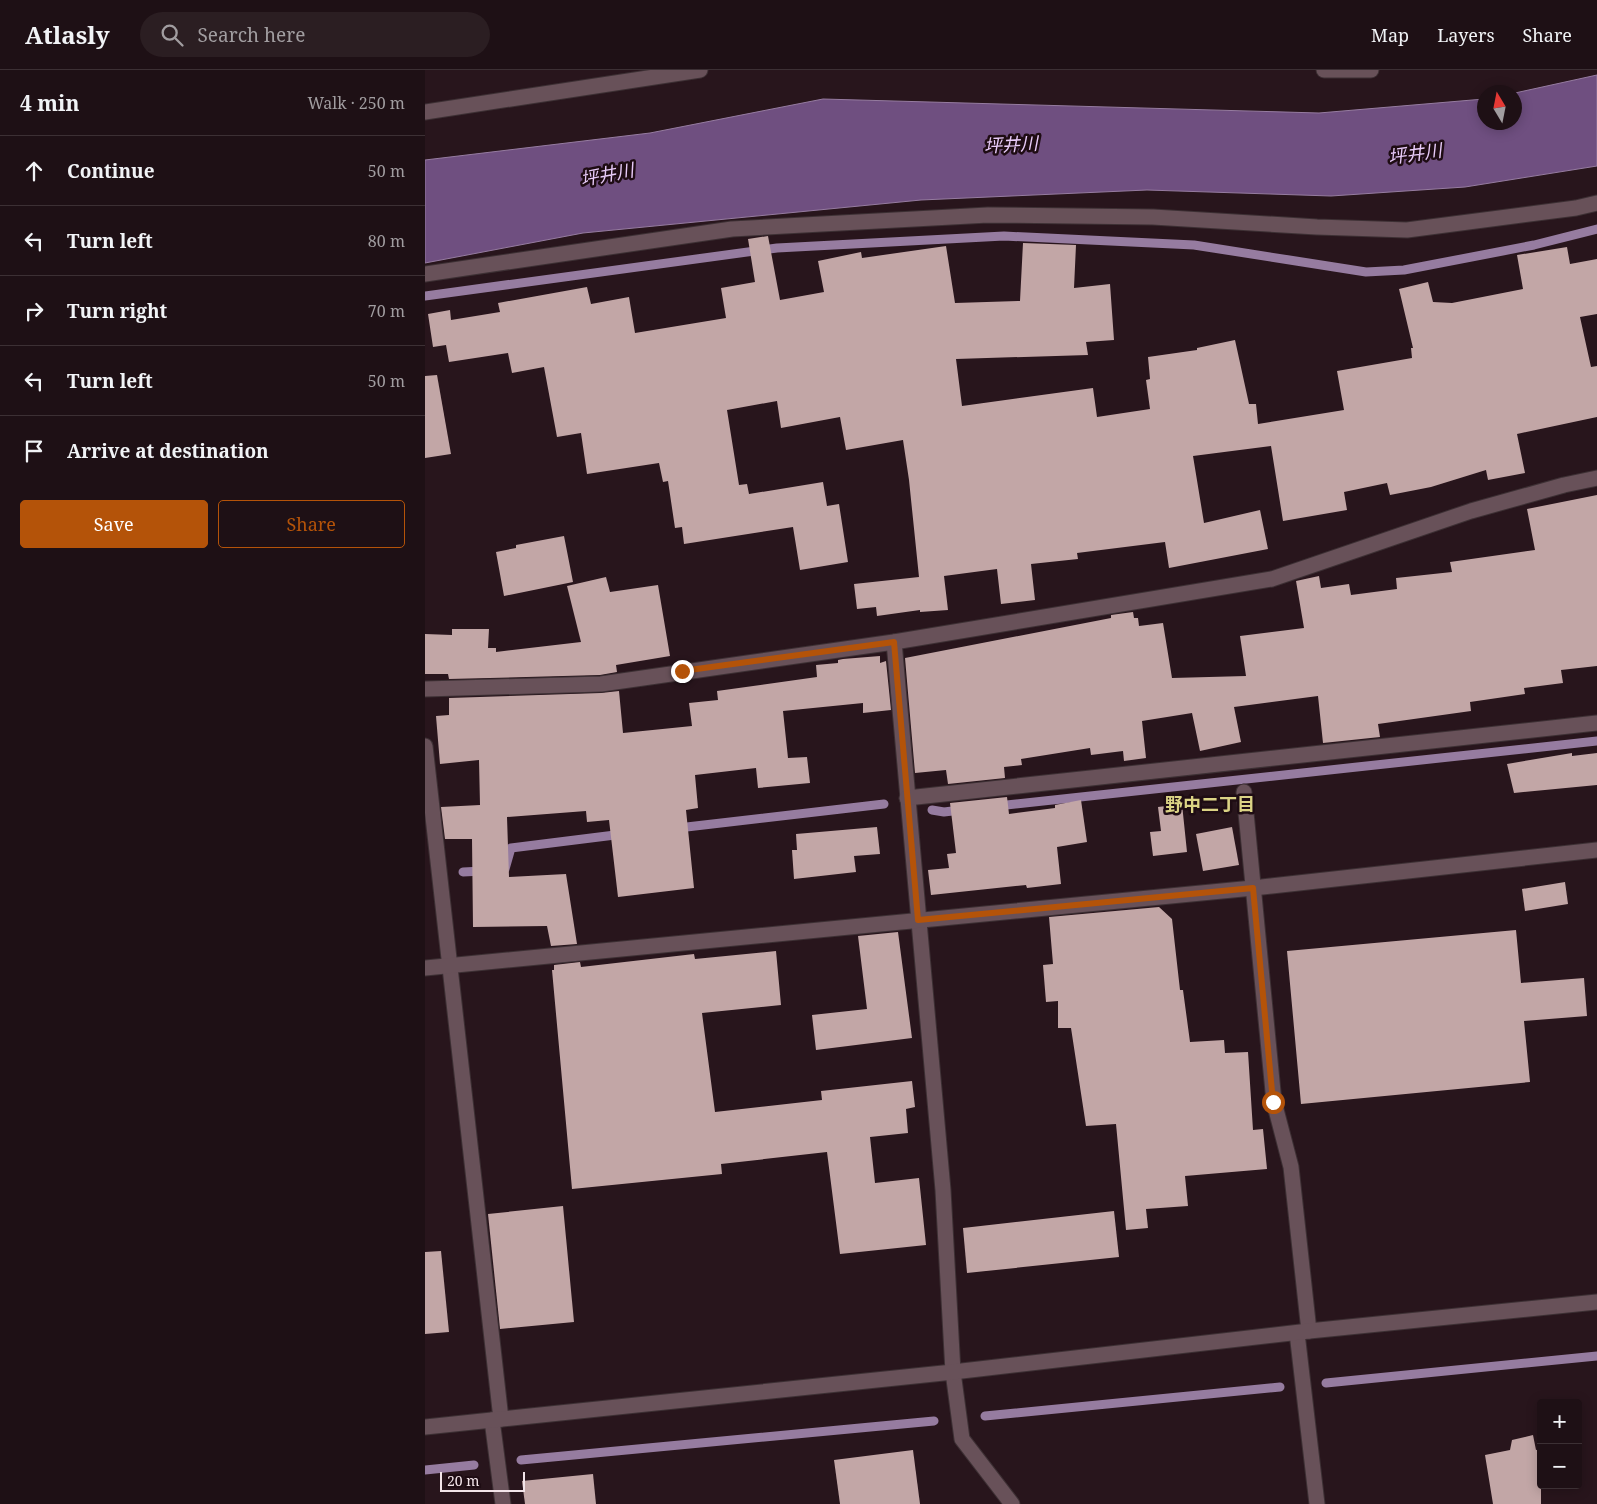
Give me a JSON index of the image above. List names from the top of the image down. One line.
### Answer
{"districts":["野中二丁目"],"water":["坪井川"],"scale_bar":"20 m","north":"top","page":{"header":"Atlasly","search":"Search here","nav":["Map","Layers","Share"],"heading":["4 min","Walk · 250 m"],"list":[["Continue","50 m"],["Turn left","80 m"],["Turn right","70 m"],["Turn left","50 m"],"Arrive at destination"],"buttons":["Save","Share"],"map_buttons":["+","−"],"scale":"20 m"}}
